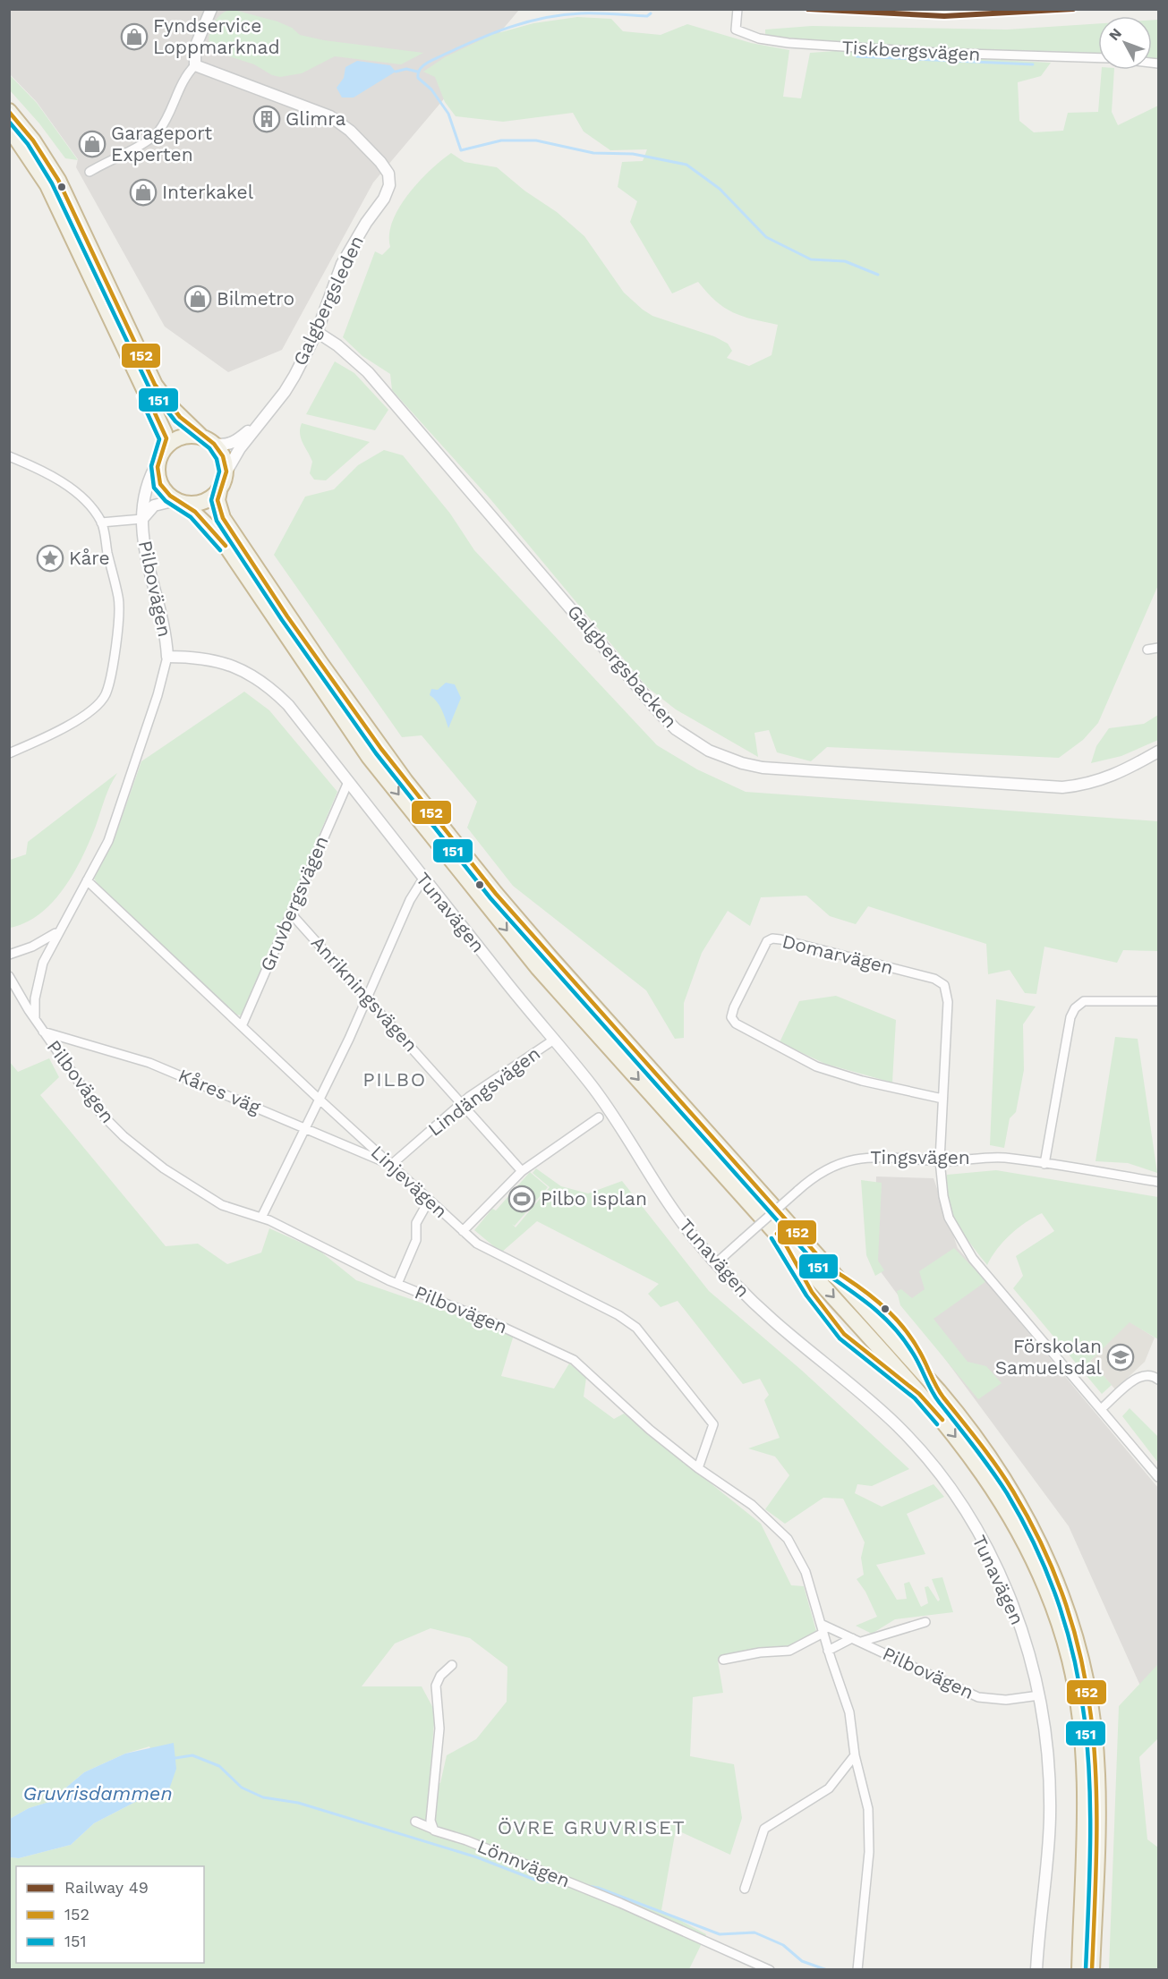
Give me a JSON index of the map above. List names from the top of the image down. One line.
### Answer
{"streets":{"street":["Tiskbergsvägen","Galgbergsleden","Pilbovägen","Galgbergsbacken","Gruvbergsvägen","Tunavägen","Domarvägen","Anrikningsvägen","Kåres väg","Lindängsvägen","Tingsvägen","Linjevägen","Lönnvägen"]},"crossings":[["Galgbergsleden","Pilbovägen"],["Galgbergsleden","Galgbergsbacken"],["Pilbovägen","Tunavägen"],["Pilbovägen","Kåres väg"],["Pilbovägen","Linjevägen"],["Gruvbergsvägen","Tunavägen"],["Gruvbergsvägen","Anrikningsvägen"],["Gruvbergsvägen","Linjevägen"],["Tunavägen","Lindängsvägen"],["Tunavägen","Tingsvägen"],["Domarvägen","Tingsvägen"],["Anrikningsvägen","Lindängsvägen"],["Kåres väg","Lindängsvägen"],["Kåres väg","Linjevägen"],["Lindängsvägen","Linjevägen"]],"districts":["PILBO","ÖVRE GRUVRISET"],"water":["Gruvrisdammen"],"places":{"shop":["Fyndservice Loppmarknad","Garageport Experten","Interkakel","Bilmetro"],"building":["Glimra"],"place":["Kåre"],"sports":["Pilbo isplan"],"school or university":["Förskolan Samuelsdal"]},"lines":["rail line 49","transit line 152","transit line 151"],"legend":["Railway 49","152","151"],"north":"top left"}
